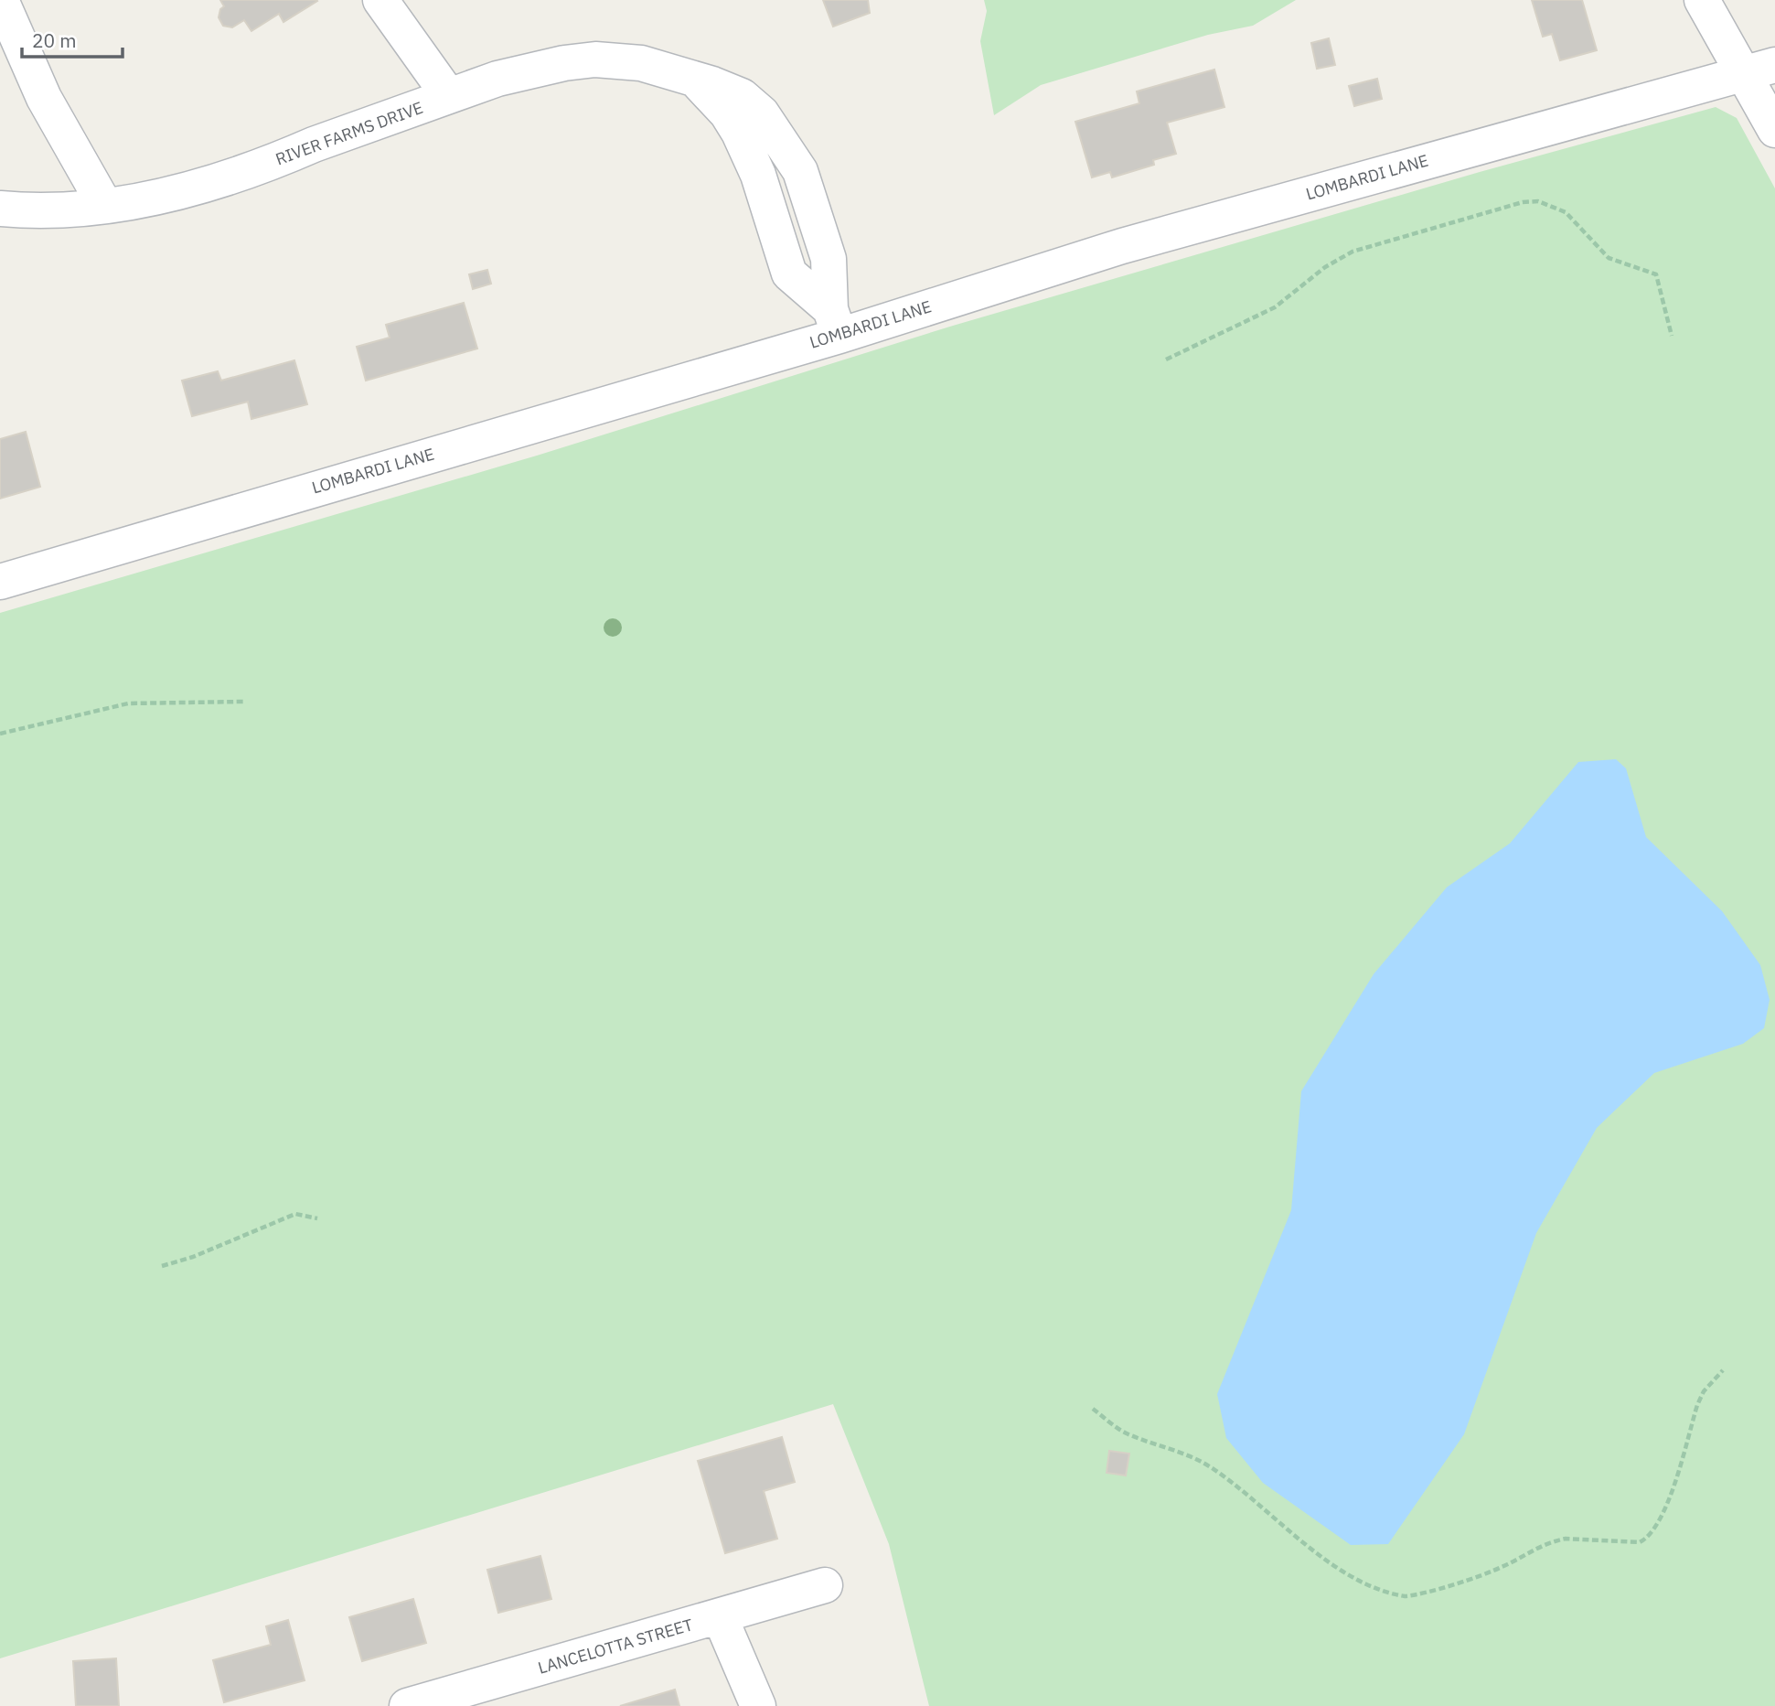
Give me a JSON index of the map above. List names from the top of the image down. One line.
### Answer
{"streets":{"street":["RIVER FARMS DRIVE","LOMBARDI LANE","LANCELOTTA STREET"]},"crossings":[["RIVER FARMS DRIVE","LOMBARDI LANE"]],"scale_bar":"20 m"}
